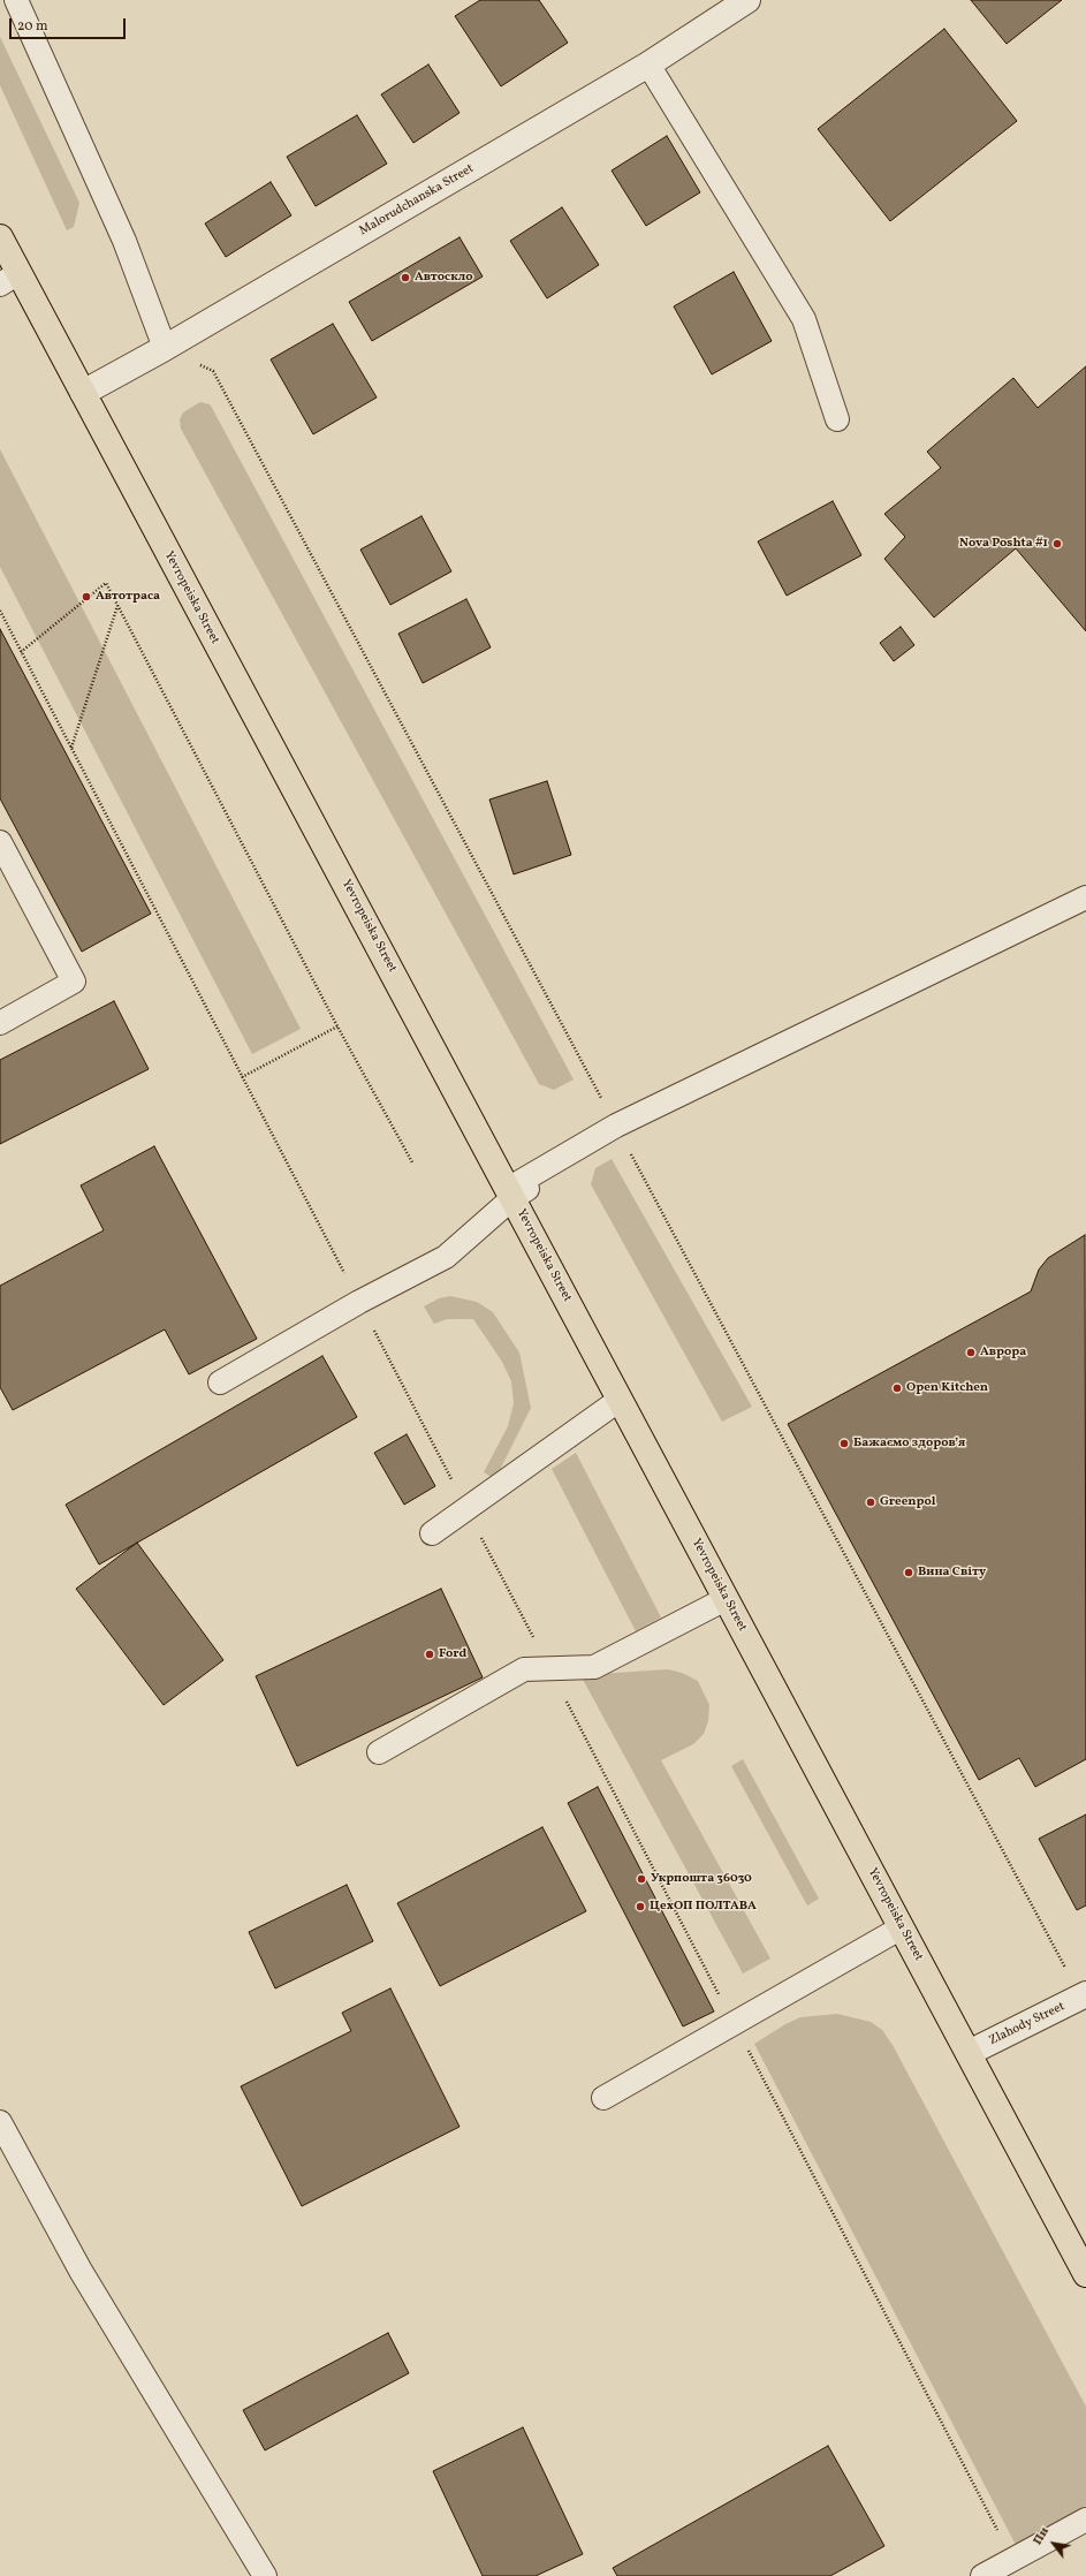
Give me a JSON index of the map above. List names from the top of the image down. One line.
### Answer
{"streets":{"highway":["Yevropeiska Street"],"street":["Malorudchanska Street","Zlahody Street"]},"crossings":[["Malorudchanska Street","Yevropeiska Street"],["Yevropeiska Street","Zlahody Street"]],"places":["Автоскло","Nova Poshta #1","Автотраса","Аврора","Open Kitchen","Бажаємо здоровʼя","Greenpol","Вина Світу","Ford","Укрпошта 36030","ЦехОП ПОЛТАВА"],"scale_bar":"20 m","north":"top left"}
